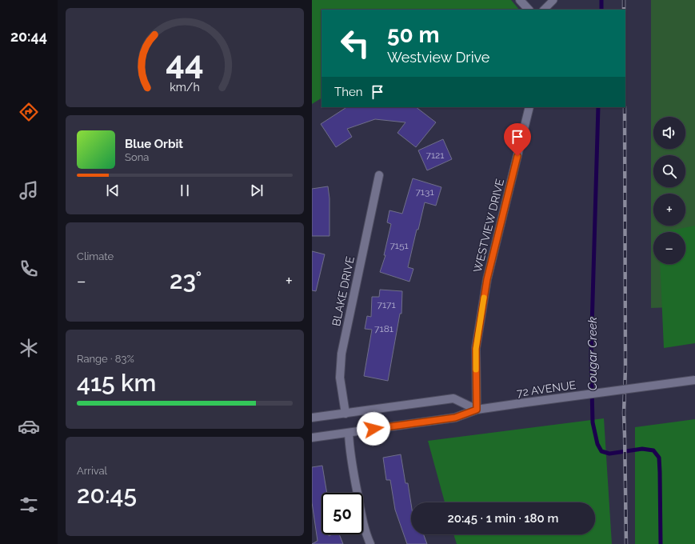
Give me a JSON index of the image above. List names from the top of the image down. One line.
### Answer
{"streets":{"street":["WESTVIEW DRIVE","BLAKE DRIVE","72 AVENUE"]},"crossings":[["WESTVIEW DRIVE","72 AVENUE"]],"water":["Cougar Creek"],"house_numbers":["7121","7131","7151","7171","7181"],"page":{"tabs":"20:44","turn":["50 m","Westview Drive"],"then":"Then","map_buttons":["+","−"],"song":["Blue Orbit","Sona"],"tile":["Climate",["Range · 83%","415 km"],["Arrival","20:45"]],"heat":["−","23°","+"],"limit":"50","trip":"20:45 · 1 min · 180 m","gauge":["44","km/h"]}}
